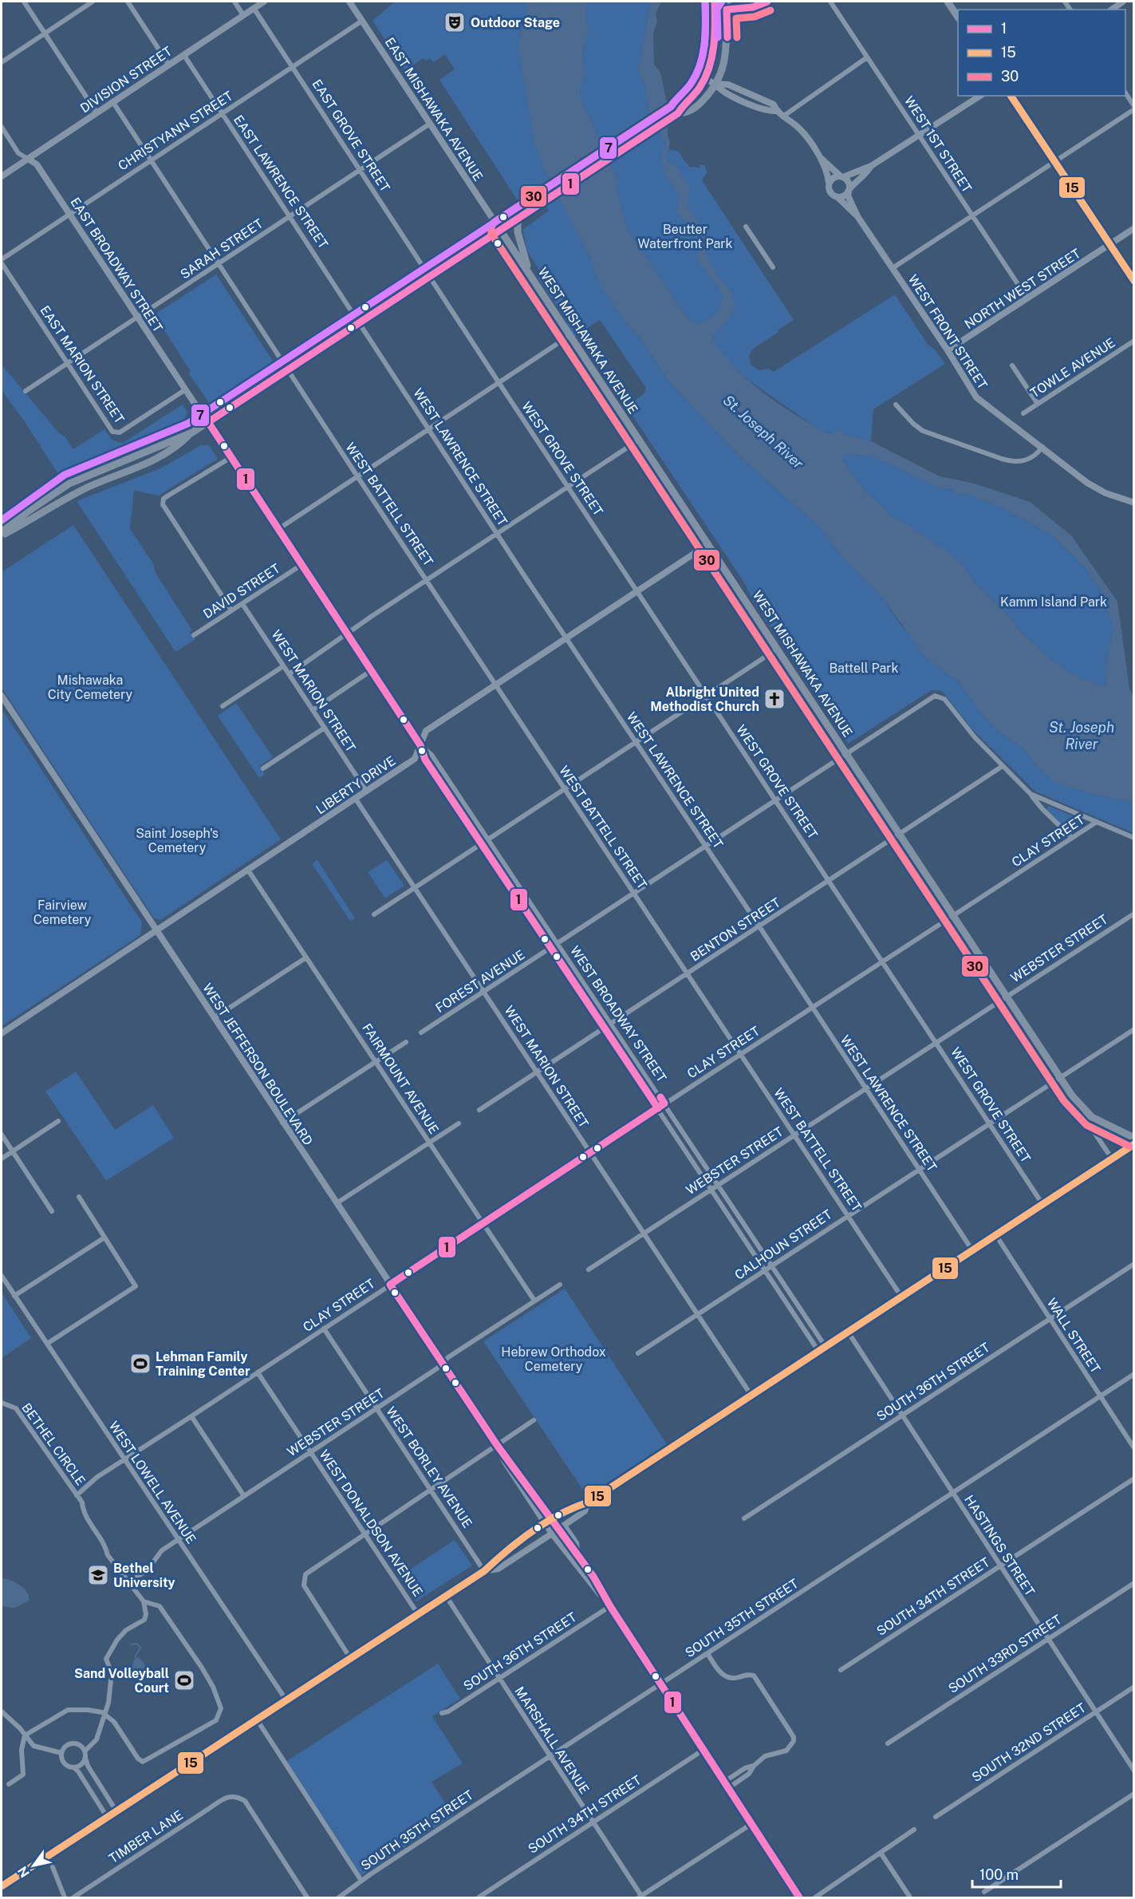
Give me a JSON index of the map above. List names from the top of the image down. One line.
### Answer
{"streets":{"main road":["WEST MISHAWAKA AVENUE"],"street":["DIVISION STREET","EAST MISHAWAKA AVENUE","CHRISTYANN STREET","EAST GROVE STREET","WEST 1ST STREET","EAST LAWRENCE STREET","SARAH STREET","EAST BROADWAY STREET","NORTH WEST STREET","WEST FRONT STREET","EAST MARION STREET","TOWLE AVENUE","WEST LAWRENCE STREET","WEST GROVE STREET","WEST BATTELL STREET","DAVID STREET","WEST MARION STREET","LIBERTY DRIVE","CLAY STREET","BENTON STREET","WEBSTER STREET","FOREST AVENUE","WEST BROADWAY STREET","WEST JEFFERSON BOULEVARD","FAIRMOUNT AVENUE","CALHOUN STREET","WALL STREET","SOUTH 36TH STREET","BETHEL CIRCLE","WEST BORLEY AVENUE","WEST LOWELL AVENUE","WEST DONALDSON AVENUE","HASTINGS STREET","SOUTH 34TH STREET","SOUTH 35TH STREET","SOUTH 33RD STREET","MARSHALL AVENUE","SOUTH 32ND STREET","TIMBER LANE"]},"crossings":[["DIVISION STREET","EAST GROVE STREET"],["DIVISION STREET","EAST LAWRENCE STREET"],["DIVISION STREET","EAST BROADWAY STREET"],["DIVISION STREET","WEST BATTELL STREET"],["EAST MISHAWAKA AVENUE","CHRISTYANN STREET"],["EAST MISHAWAKA AVENUE","SARAH STREET"],["EAST MISHAWAKA AVENUE","WEST MISHAWAKA AVENUE"],["CHRISTYANN STREET","EAST GROVE STREET"],["CHRISTYANN STREET","EAST LAWRENCE STREET"],["CHRISTYANN STREET","EAST BROADWAY STREET"],["CHRISTYANN STREET","WEST BATTELL STREET"],["EAST GROVE STREET","SARAH STREET"],["EAST GROVE STREET","WEST GROVE STREET"],["WEST 1ST STREET","NORTH WEST STREET"],["EAST LAWRENCE STREET","SARAH STREET"],["EAST LAWRENCE STREET","WEST LAWRENCE STREET"],["SARAH STREET","EAST BROADWAY STREET"],["SARAH STREET","EAST MARION STREET"],["SARAH STREET","WEST BATTELL STREET"],["EAST BROADWAY STREET","EAST MARION STREET"],["EAST BROADWAY STREET","WEST BROADWAY STREET"],["NORTH WEST STREET","WEST FRONT STREET"],["WEST MISHAWAKA AVENUE","LIBERTY DRIVE"],["WEST MISHAWAKA AVENUE","CLAY STREET"],["WEST MISHAWAKA AVENUE","BENTON STREET"],["WEST MISHAWAKA AVENUE","WEBSTER STREET"],["WEST MISHAWAKA AVENUE","FOREST AVENUE"],["WEST MISHAWAKA AVENUE","CALHOUN STREET"],["WEST LAWRENCE STREET","LIBERTY DRIVE"],["WEST LAWRENCE STREET","CLAY STREET"],["WEST LAWRENCE STREET","BENTON STREET"],["WEST LAWRENCE STREET","WEBSTER STREET"],["WEST LAWRENCE STREET","FOREST AVENUE"],["WEST LAWRENCE STREET","CALHOUN STREET"],["WEST GROVE STREET","LIBERTY DRIVE"],["WEST GROVE STREET","CLAY STREET"],["WEST GROVE STREET","BENTON STREET"],["WEST GROVE STREET","WEBSTER STREET"],["WEST GROVE STREET","FOREST AVENUE"],["WEST GROVE STREET","CALHOUN STREET"],["WEST BATTELL STREET","LIBERTY DRIVE"],["WEST BATTELL STREET","CLAY STREET"],["WEST BATTELL STREET","BENTON STREET"],["WEST BATTELL STREET","WEBSTER STREET"],["WEST BATTELL STREET","FOREST AVENUE"],["WEST BATTELL STREET","CALHOUN STREET"],["DAVID STREET","WEST MARION STREET"],["DAVID STREET","WEST BROADWAY STREET"],["WEST MARION STREET","LIBERTY DRIVE"],["WEST MARION STREET","CLAY STREET"],["WEST MARION STREET","BENTON STREET"],["WEST MARION STREET","WEBSTER STREET"],["WEST MARION STREET","FOREST AVENUE"],["WEST MARION STREET","CALHOUN STREET"],["LIBERTY DRIVE","WEST BROADWAY STREET"],["LIBERTY DRIVE","WEST JEFFERSON BOULEVARD"],["LIBERTY DRIVE","FAIRMOUNT AVENUE"],["CLAY STREET","WEST BROADWAY STREET"],["CLAY STREET","WEST JEFFERSON BOULEVARD"],["CLAY STREET","FAIRMOUNT AVENUE"],["CLAY STREET","BETHEL CIRCLE"],["CLAY STREET","WEST BORLEY AVENUE"],["CLAY STREET","WEST LOWELL AVENUE"],["CLAY STREET","WEST DONALDSON AVENUE"],["BENTON STREET","FOREST AVENUE"],["BENTON STREET","WEST BROADWAY STREET"],["WEBSTER STREET","WEST BROADWAY STREET"],["WEBSTER STREET","WEST JEFFERSON BOULEVARD"],["WEBSTER STREET","FAIRMOUNT AVENUE"],["WEBSTER STREET","BETHEL CIRCLE"],["WEBSTER STREET","WEST BORLEY AVENUE"],["WEBSTER STREET","WEST LOWELL AVENUE"],["WEBSTER STREET","WEST DONALDSON AVENUE"],["FOREST AVENUE","WEST BROADWAY STREET"],["WEST BROADWAY STREET","CALHOUN STREET"],["WALL STREET","SOUTH 36TH STREET"],["WALL STREET","SOUTH 35TH STREET"],["SOUTH 36TH STREET","HASTINGS STREET"],["SOUTH 36TH STREET","MARSHALL AVENUE"],["HASTINGS STREET","SOUTH 34TH STREET"],["HASTINGS STREET","SOUTH 35TH STREET"],["HASTINGS STREET","SOUTH 33RD STREET"],["HASTINGS STREET","SOUTH 32ND STREET"],["SOUTH 34TH STREET","MARSHALL AVENUE"],["SOUTH 35TH STREET","MARSHALL AVENUE"]],"water":["St. Joseph River"],"parks":["Beutter Waterfront Park","Kamm Island Park","Battell Park","Mishawaka City Cemetery","Saint Joseph's Cemetery","Fairview Cemetery","Hebrew Orthodox Cemetery"],"places":{"theatre":["Outdoor Stage"],"church":["Albright United Methodist Church"],"sports":["Lehman Family Training Center","Sand Volleyball Court"],"school or university":["Bethel University"]},"lines":["transit line 1","transit line 30","transit line 7","transit line 15"],"legend":["1","15","30"],"scale_bar":"100 m","north":"bottom left"}
